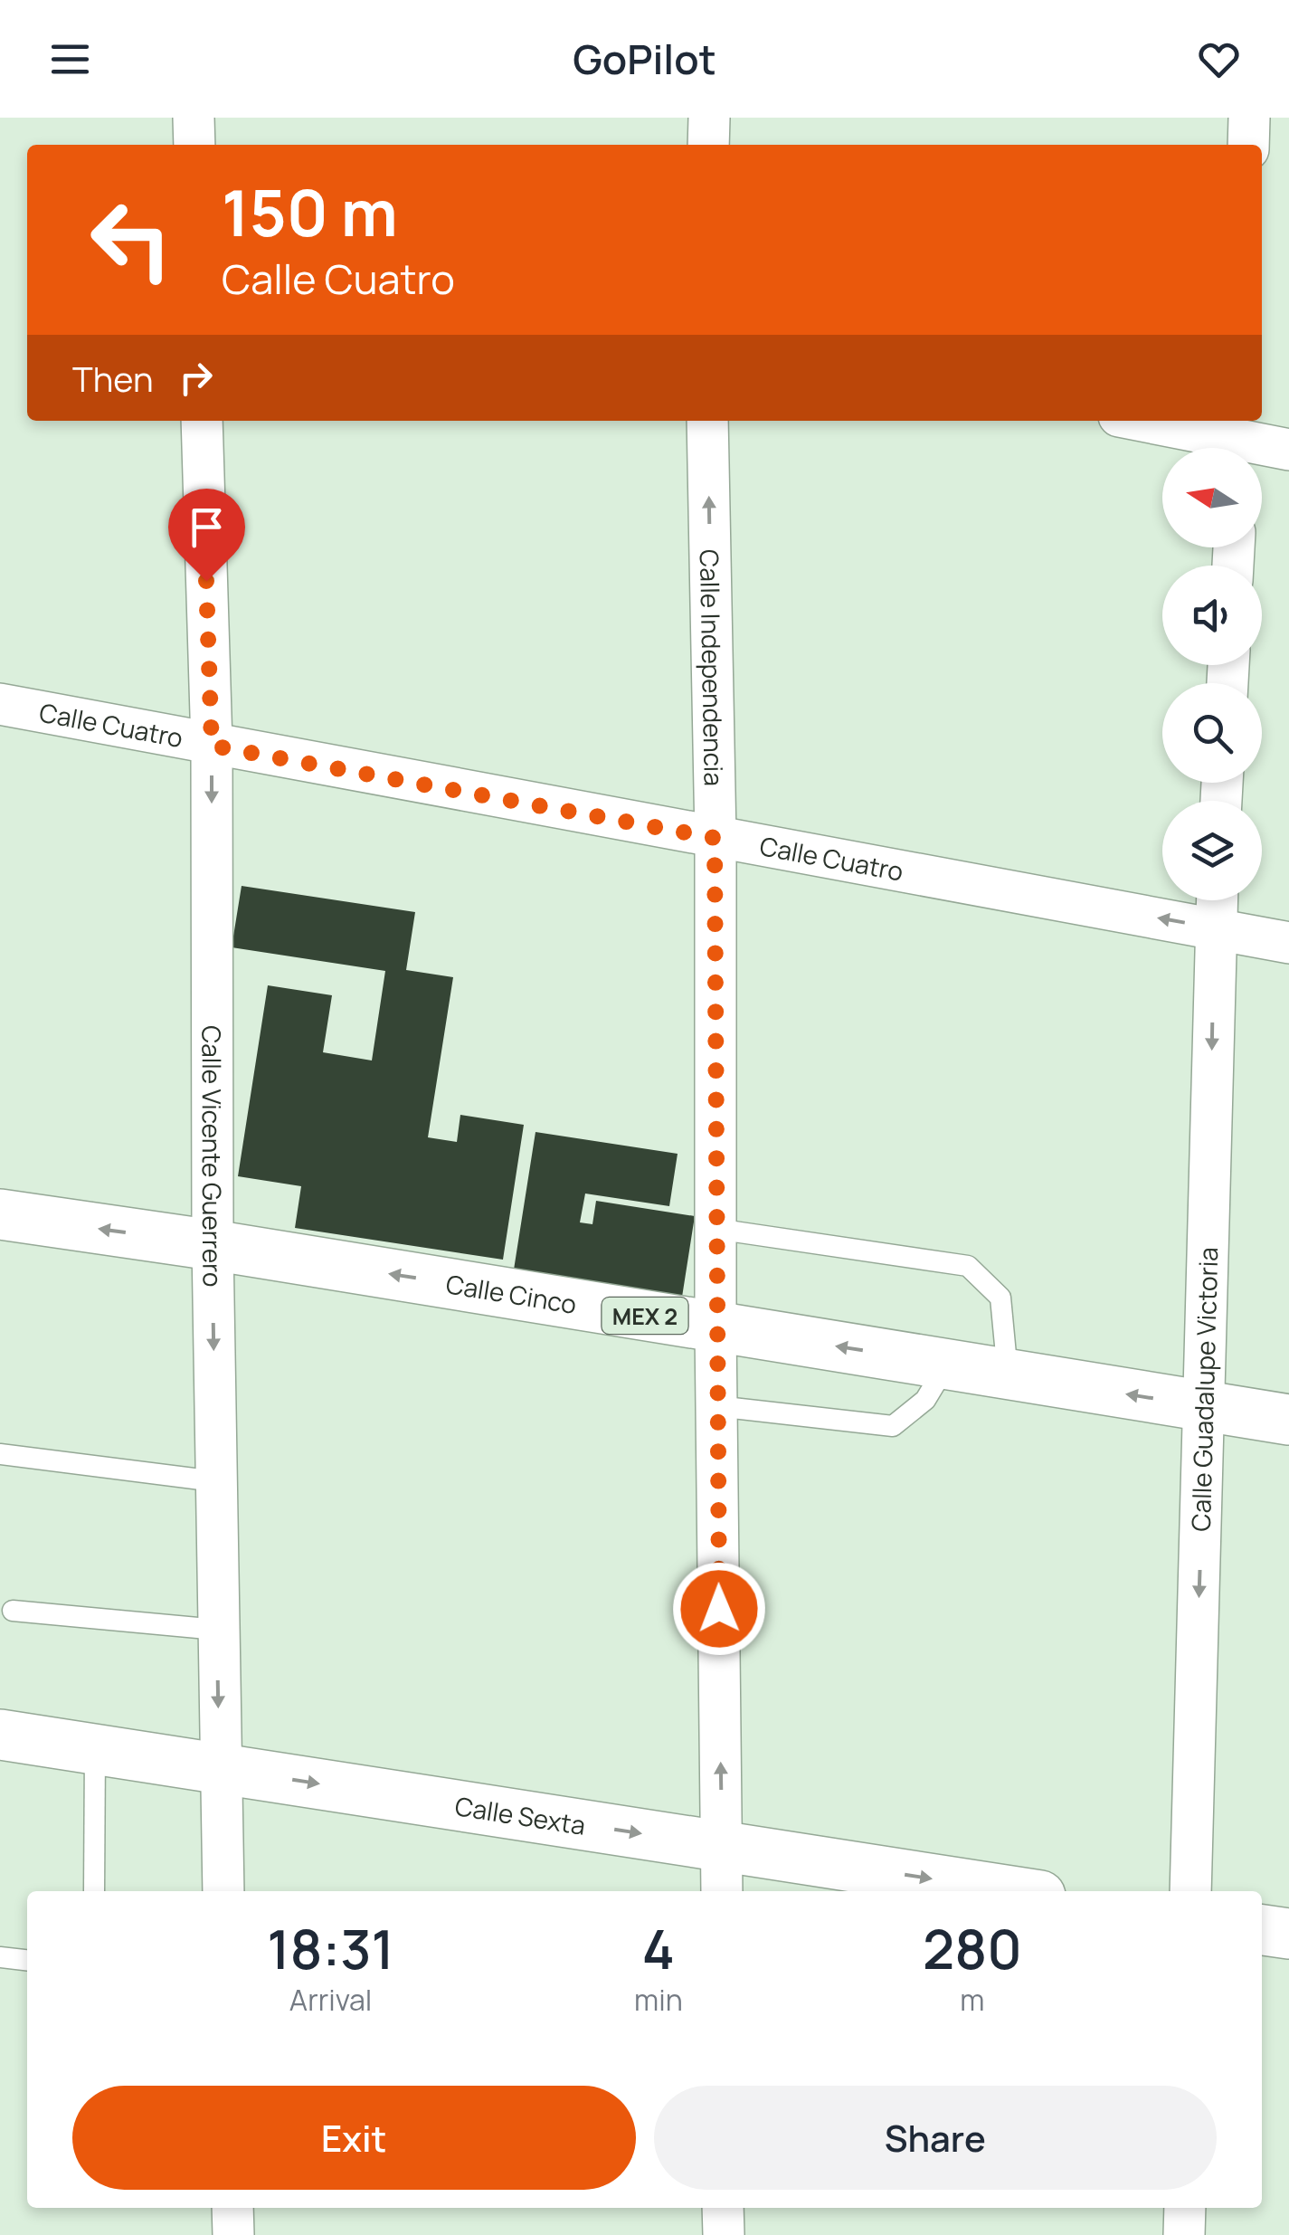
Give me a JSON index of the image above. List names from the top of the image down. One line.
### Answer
{"streets":{"main road":["Calle Cinco","MEX 2","Calle Sexta"],"street":["Calle Independencia","Calle Cuatro","Calle Vicente Guerrero","Calle Guadalupe Victoria"]},"crossings":[["Calle Independencia","Calle Cuatro"],["Calle Independencia","Calle Cinco"],["Calle Independencia","Calle Sexta"],["Calle Cuatro","Calle Vicente Guerrero"],["Calle Cuatro","Calle Guadalupe Victoria"],["Calle Vicente Guerrero","Calle Cinco"],["Calle Vicente Guerrero","Calle Sexta"],["Calle Cinco","Calle Guadalupe Victoria"]],"one_way":["Calle Independencia","Calle Cuatro","Calle Vicente Guerrero","Calle Cinco","Calle Guadalupe Victoria","Calle Sexta"],"north":"left","page":{"header":"GoPilot","turn":["150 m","Calle Cuatro"],"then":"Then","eta":["18:31","Arrival","4","min","280","m"],"buttons":["Exit","Share"]}}
